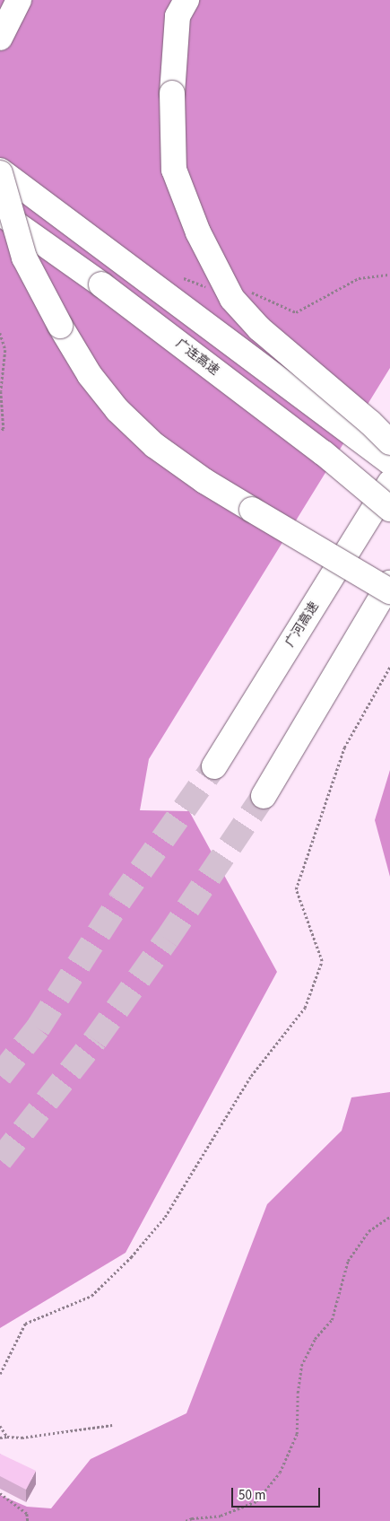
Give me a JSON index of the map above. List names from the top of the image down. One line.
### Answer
{"streets":{"highway":["广连高速","广河高速"]},"scale_bar":"50 m"}
